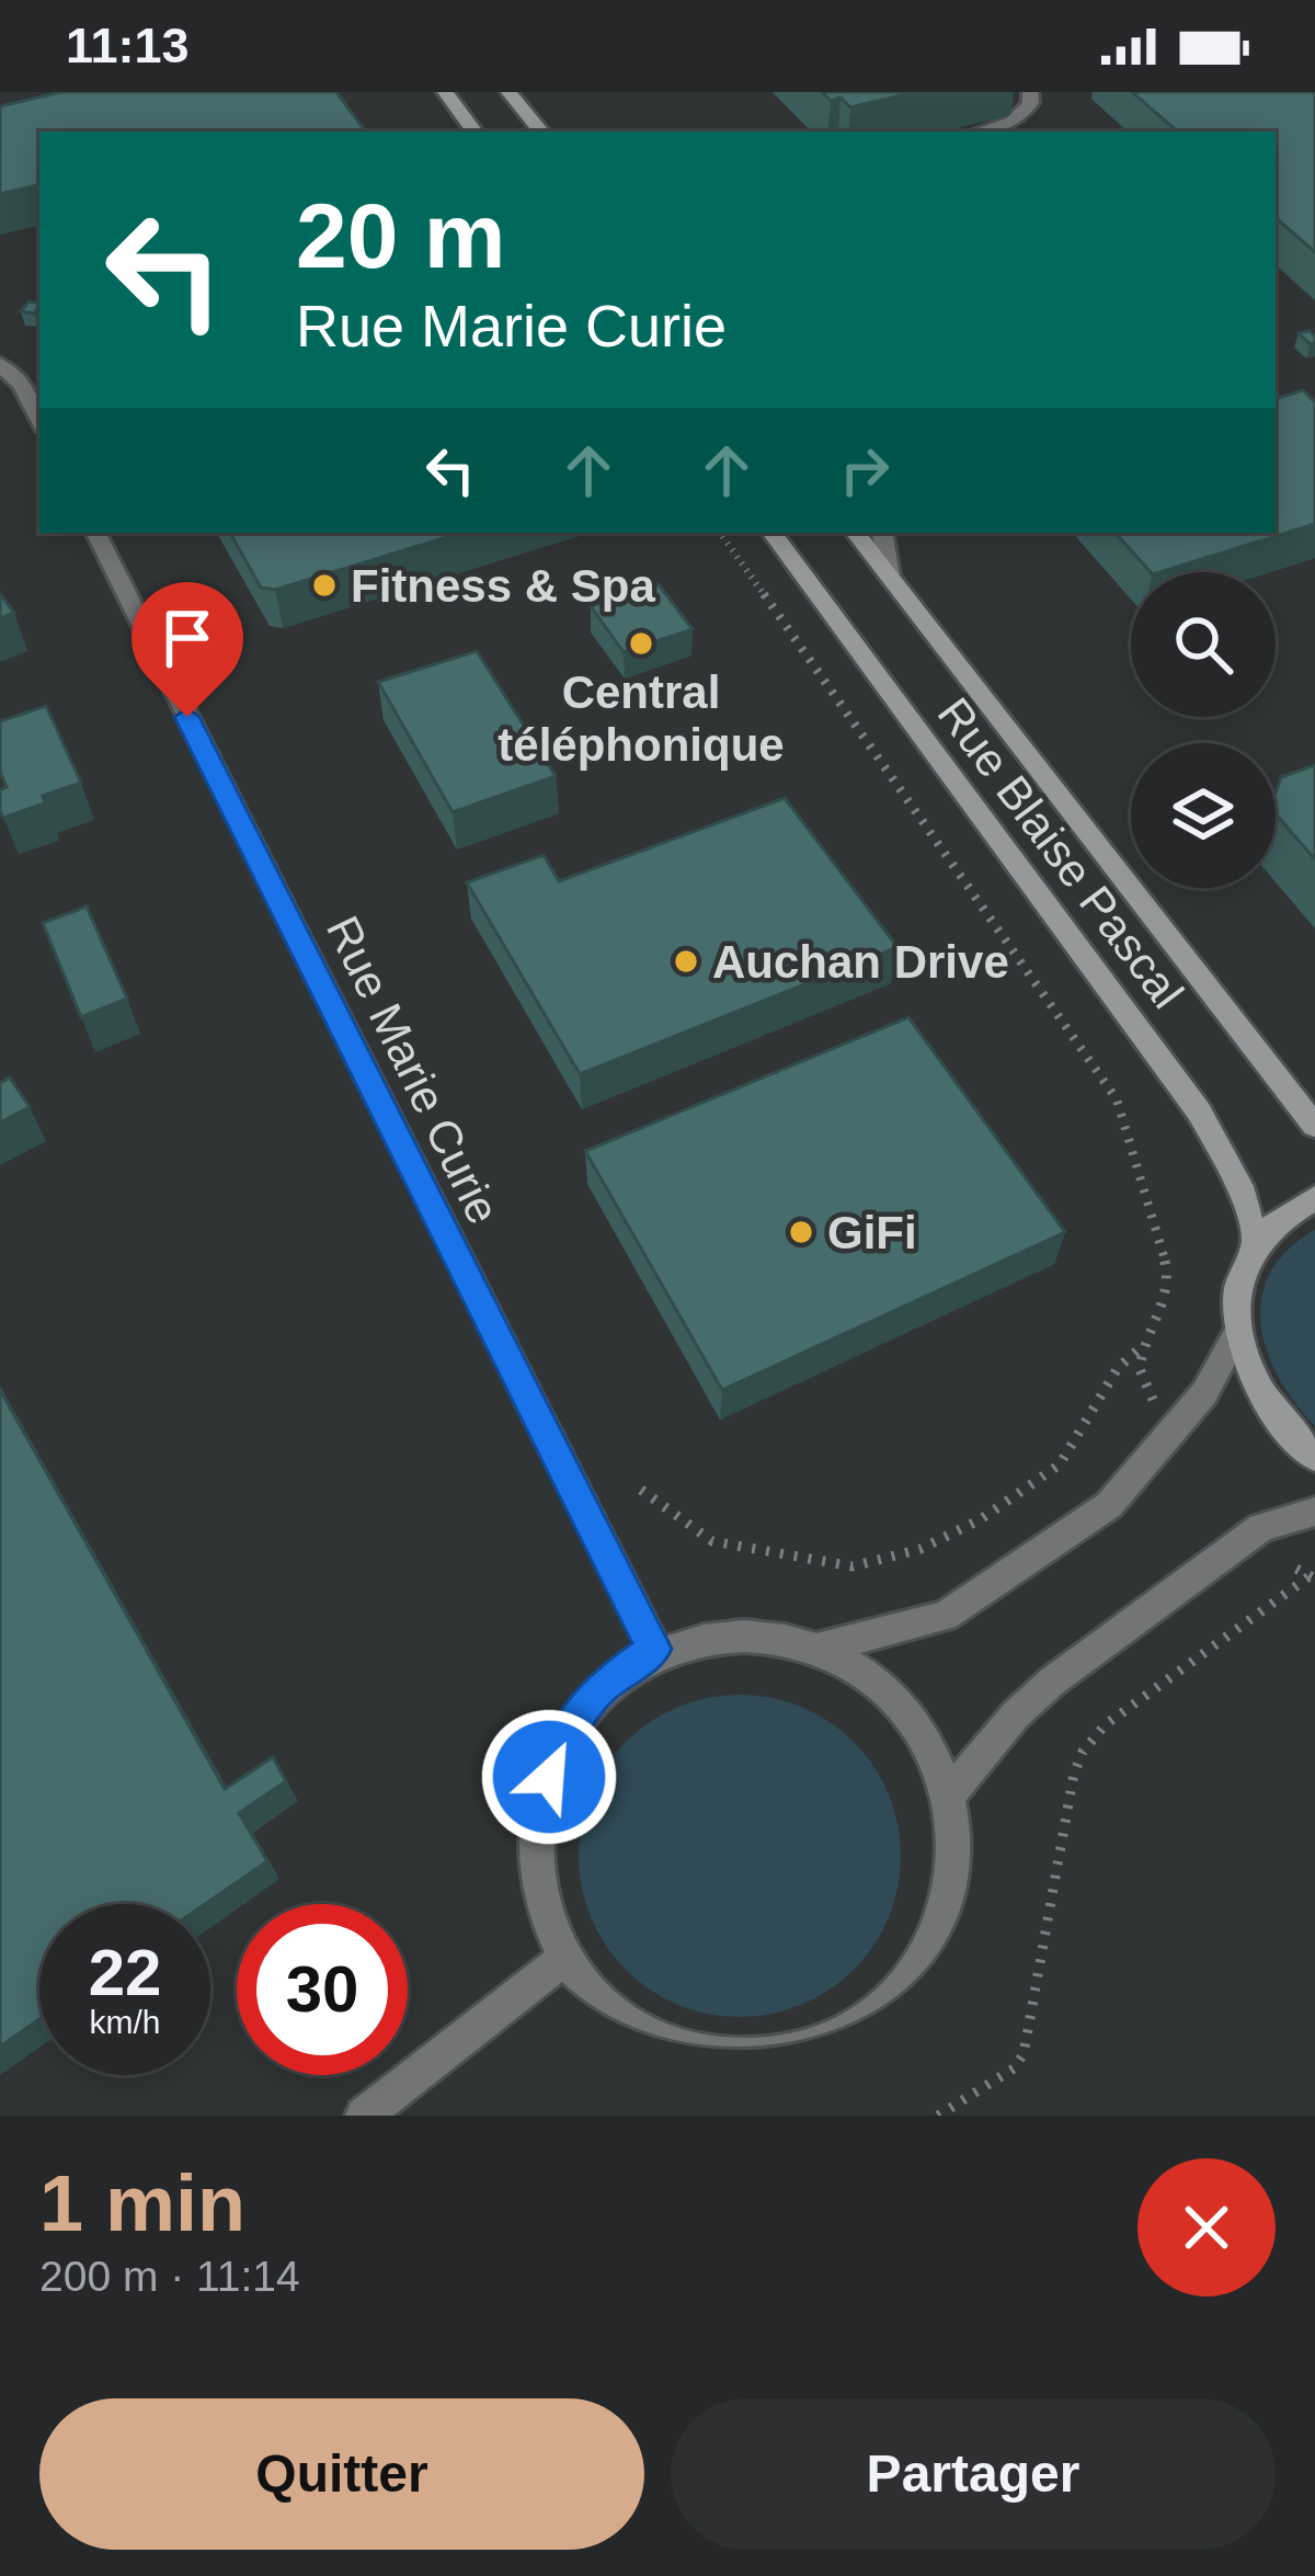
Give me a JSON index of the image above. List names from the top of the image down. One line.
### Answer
{"streets":{"street":["Rue Blaise Pascal","Rue Marie Curie"]},"places":["Fitness & Spa","Central téléphonique","Auchan Drive","GiFi"],"page":{"status":"11:13","turn":["20 m","Rue Marie Curie"],"speed":"22 km/h","limit":"30","heading":["1 min","200 m · 11:14"],"buttons":["Quitter","Partager"]}}
